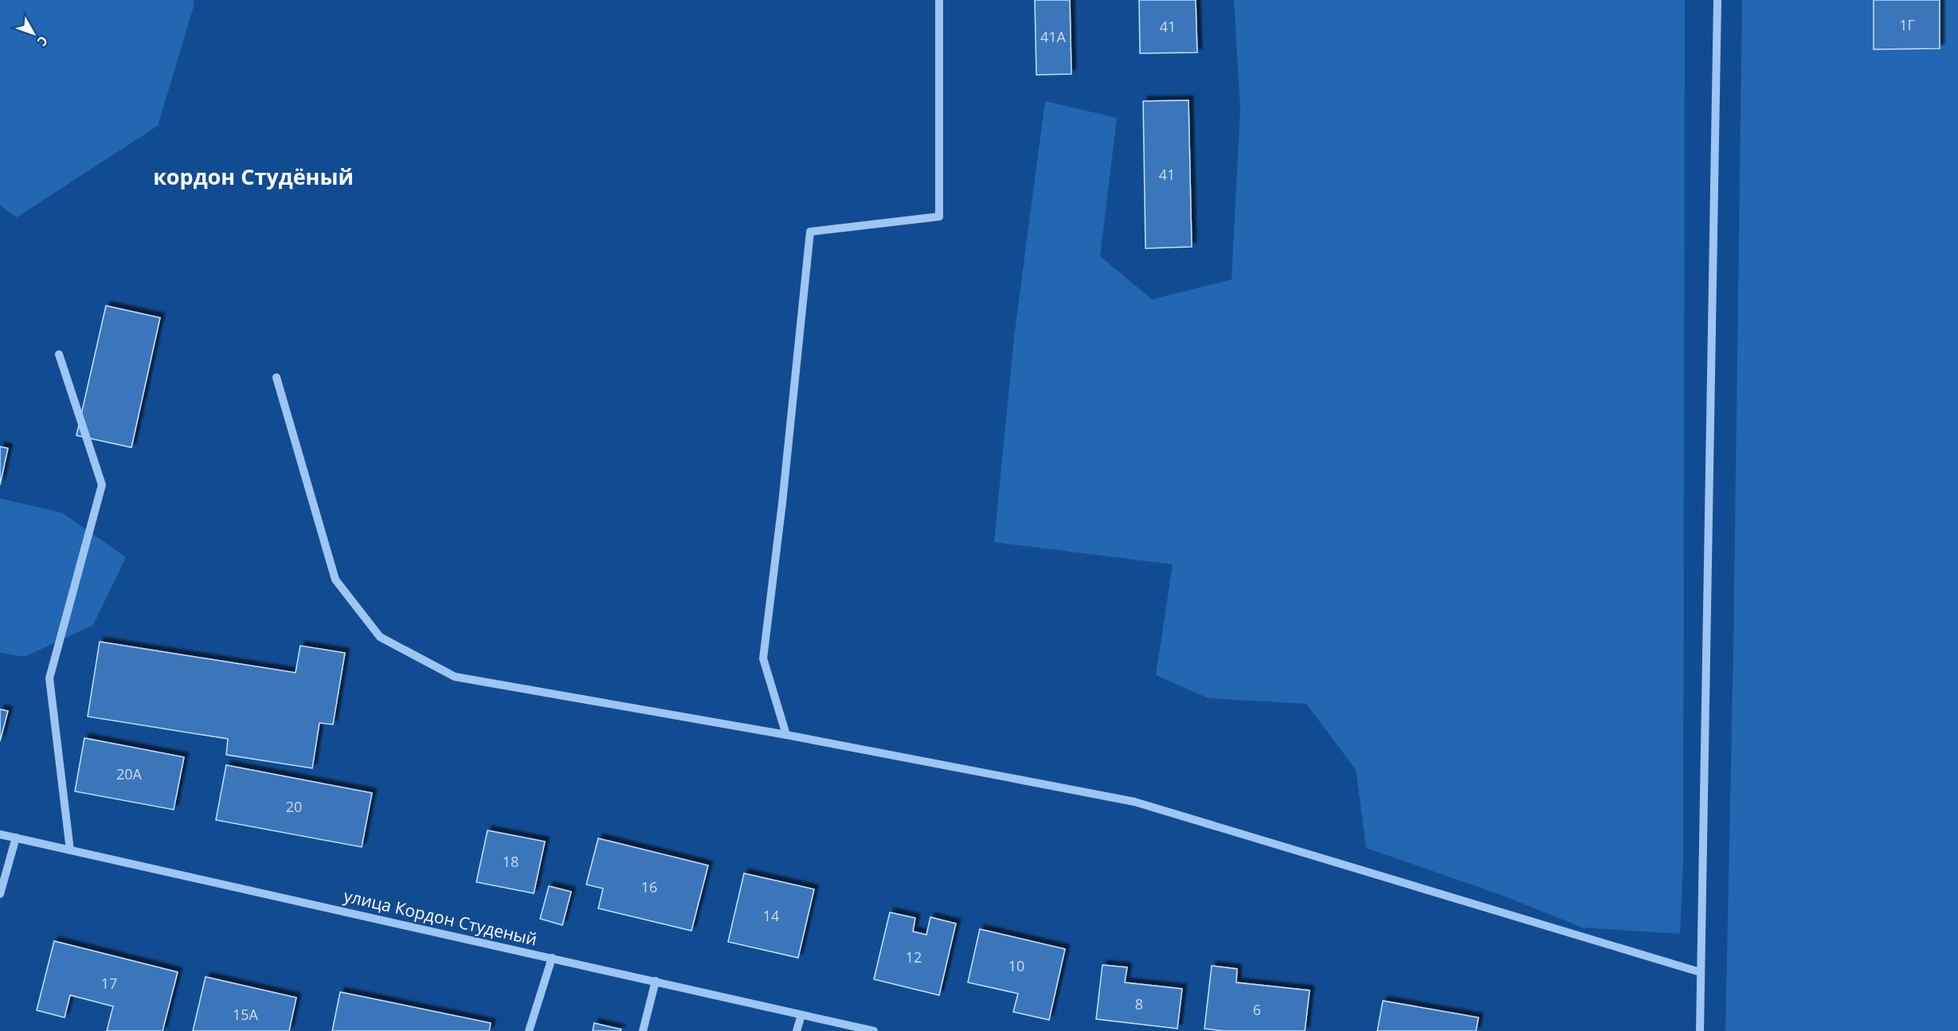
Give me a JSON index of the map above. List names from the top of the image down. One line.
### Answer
{"streets":{"street":["улица Кордон Студеный"]},"districts":["кордон Студёный"],"house_numbers":["1Г","41","41А","41","20А","20","18","16","14","12","10","17","8","6","15А"],"north":"bottom right"}
